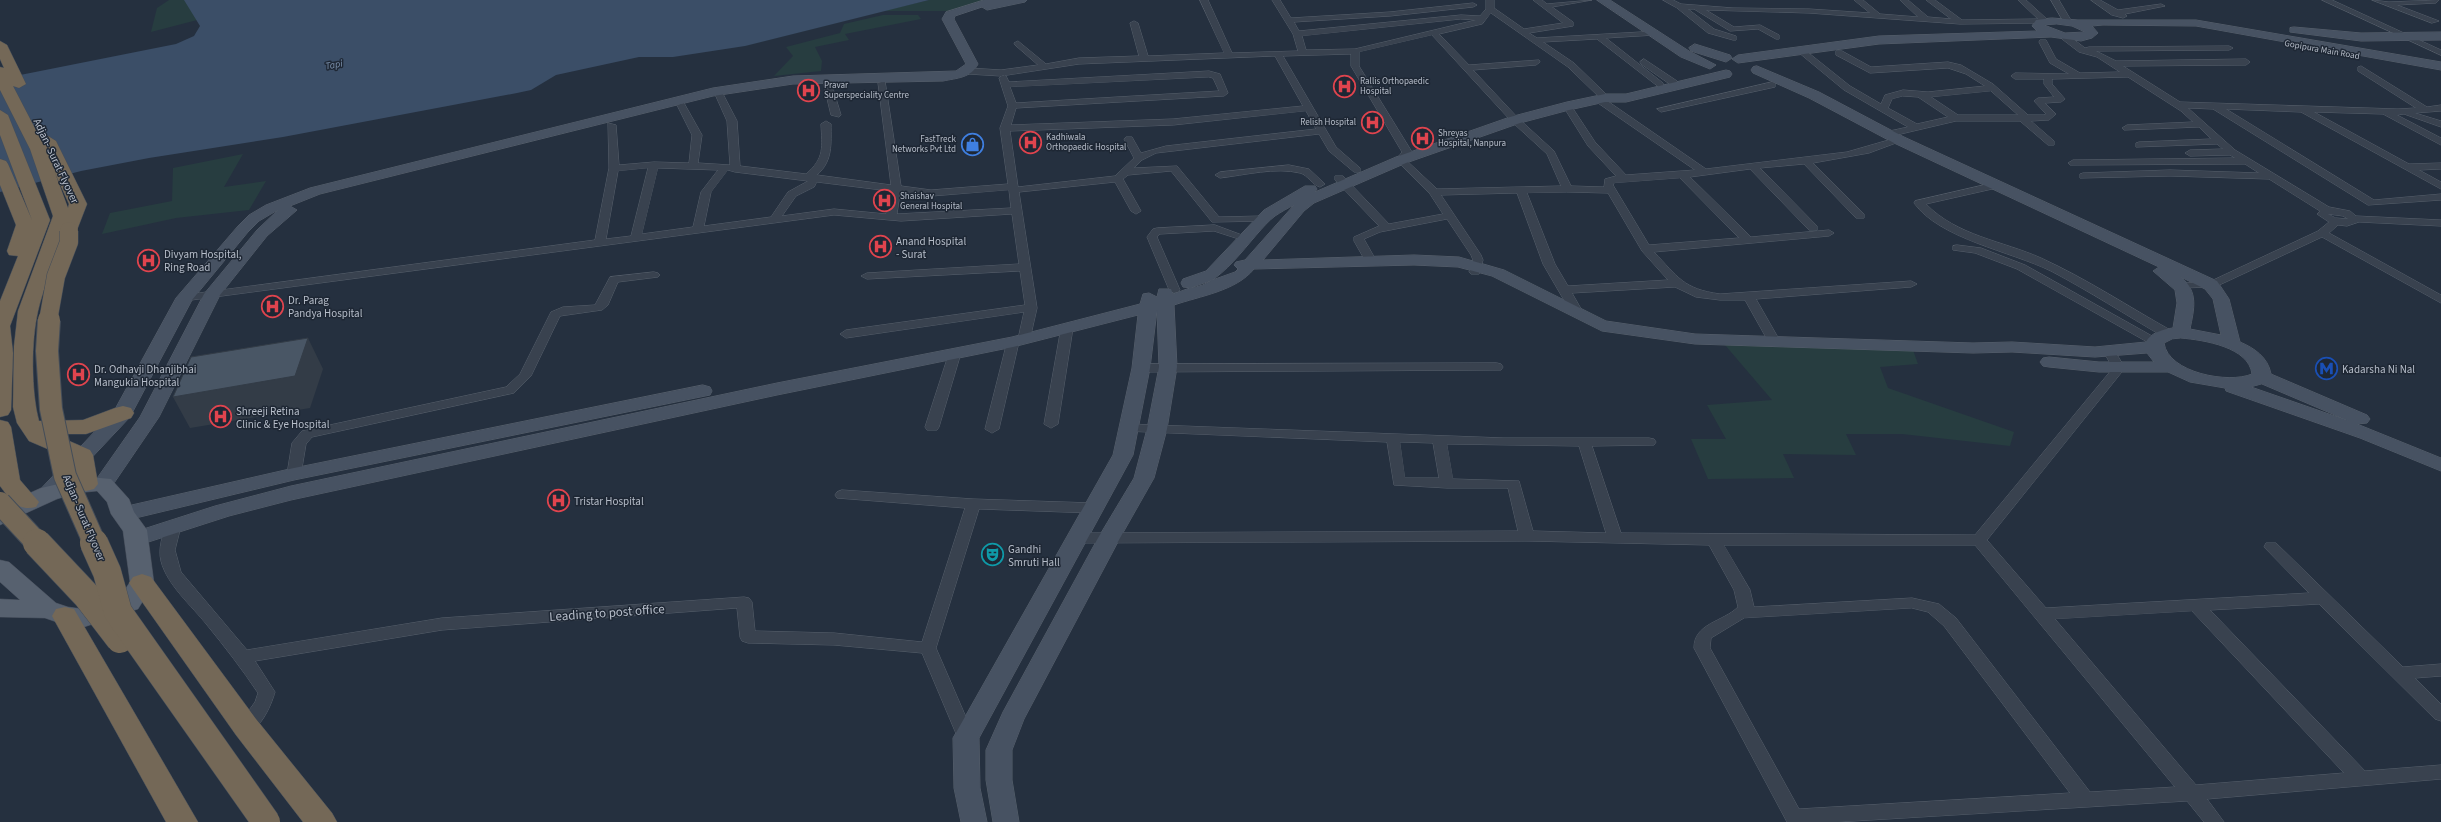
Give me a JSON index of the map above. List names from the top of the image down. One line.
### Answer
{"streets":{"highway":["Adjan- Surat Flyover"],"street":["Gopipura Main Road","Leading to post office"]},"water":["Tapi"],"places":{"hospital":["Rallis Orthopaedic Hospital","Pravar Superspeciality Centre","Relish Hospital","Shreyas Hospital, Nanpura","Kadhiwala Orthopaedic Hospital","Shaishav General Hospital","Anand Hospital - Surat","Divyam Hospital, Ring Road","Dr. Parag Pandya Hospital","Dr. Odhavji Dhanjibhai Mangukia Hospital","Shreeji Retina Clinic & Eye Hospital","Tristar Hospital"],"shop":["FastTreck Networks Pvt Ltd"],"metro station":["Kadarsha Ni Nal"],"theatre":["Gandhi Smruti Hall"]}}
